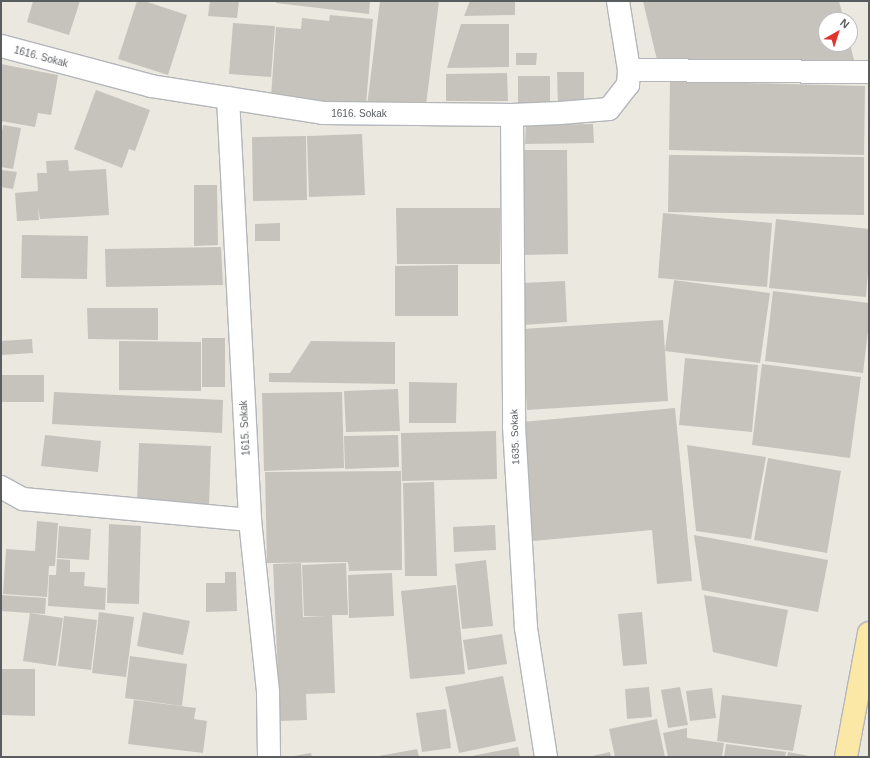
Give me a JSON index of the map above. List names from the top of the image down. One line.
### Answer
{"streets":{"street":["1616. Sokak","1615. Sokak","1635. Sokak"]},"crossings":[["1616. Sokak","1615. Sokak"],["1616. Sokak","1635. Sokak"]],"north":"top right"}
